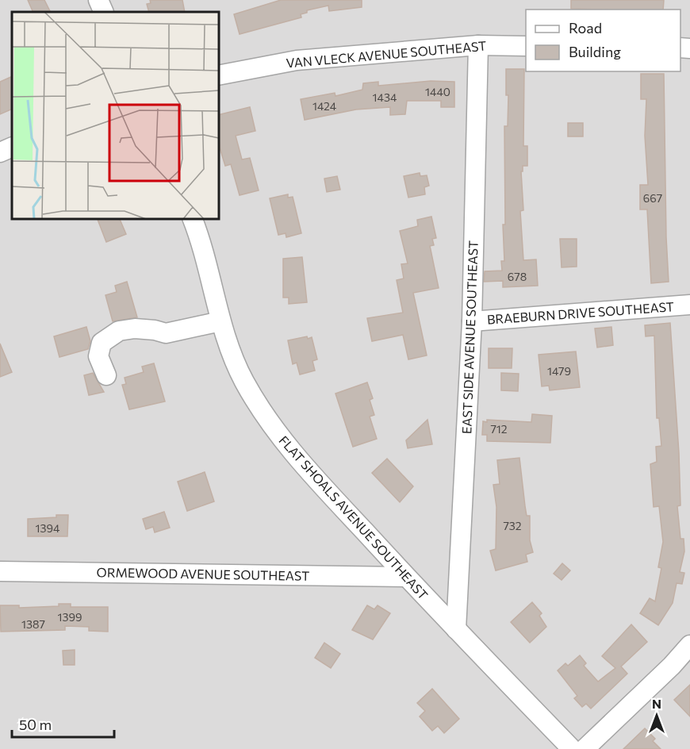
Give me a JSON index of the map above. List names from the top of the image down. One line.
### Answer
{"streets":{"street":["VAN VLECK AVENUE SOUTHEAST","BRAEBURN DRIVE SOUTHEAST","EAST SIDE AVENUE SOUTHEAST","FLAT SHOALS AVENUE SOUTHEAST","ORMEWOOD AVENUE SOUTHEAST"]},"crossings":[["VAN VLECK AVENUE SOUTHEAST","EAST SIDE AVENUE SOUTHEAST"],["BRAEBURN DRIVE SOUTHEAST","EAST SIDE AVENUE SOUTHEAST"],["EAST SIDE AVENUE SOUTHEAST","FLAT SHOALS AVENUE SOUTHEAST"],["FLAT SHOALS AVENUE SOUTHEAST","ORMEWOOD AVENUE SOUTHEAST"]],"house_numbers":["1440","1434","1424","667","678","1479","712","732","1394","1399","1387"],"legend":["Road","Building"],"scale_bar":"50 m","north":"top"}
